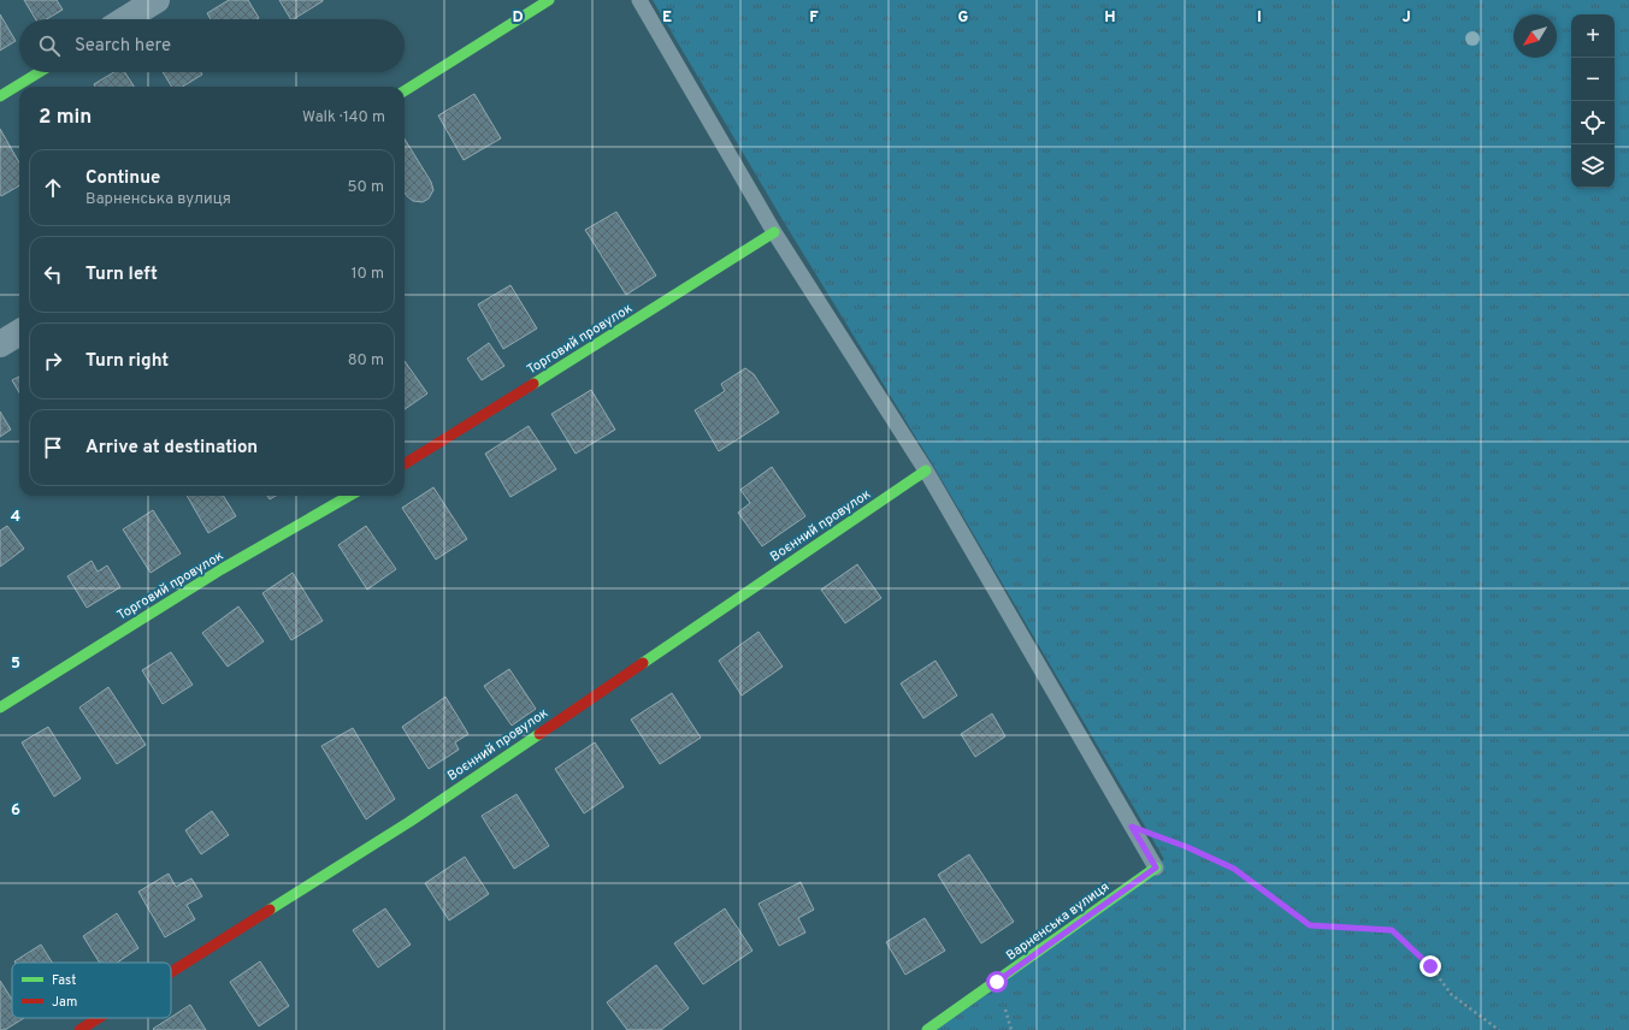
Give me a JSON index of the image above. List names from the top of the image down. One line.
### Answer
{"streets":{"street":["Торговий провулок","Воєнний провулок","Варненська вулиця"]},"legend":["Fast","Jam"],"north":"bottom left","page":{"map_buttons":["+","−"],"search":"Search here","heading":["2 min","Walk · 140 m"],"list":[["Continue","Варненська вулиця","50 m"],["Turn left","10 m"],["Turn right","80 m"],"Arrive at destination"]},"grid":{"columns":["D","E","F","G","H","I","J"],"rows":["4","5","6"]}}
